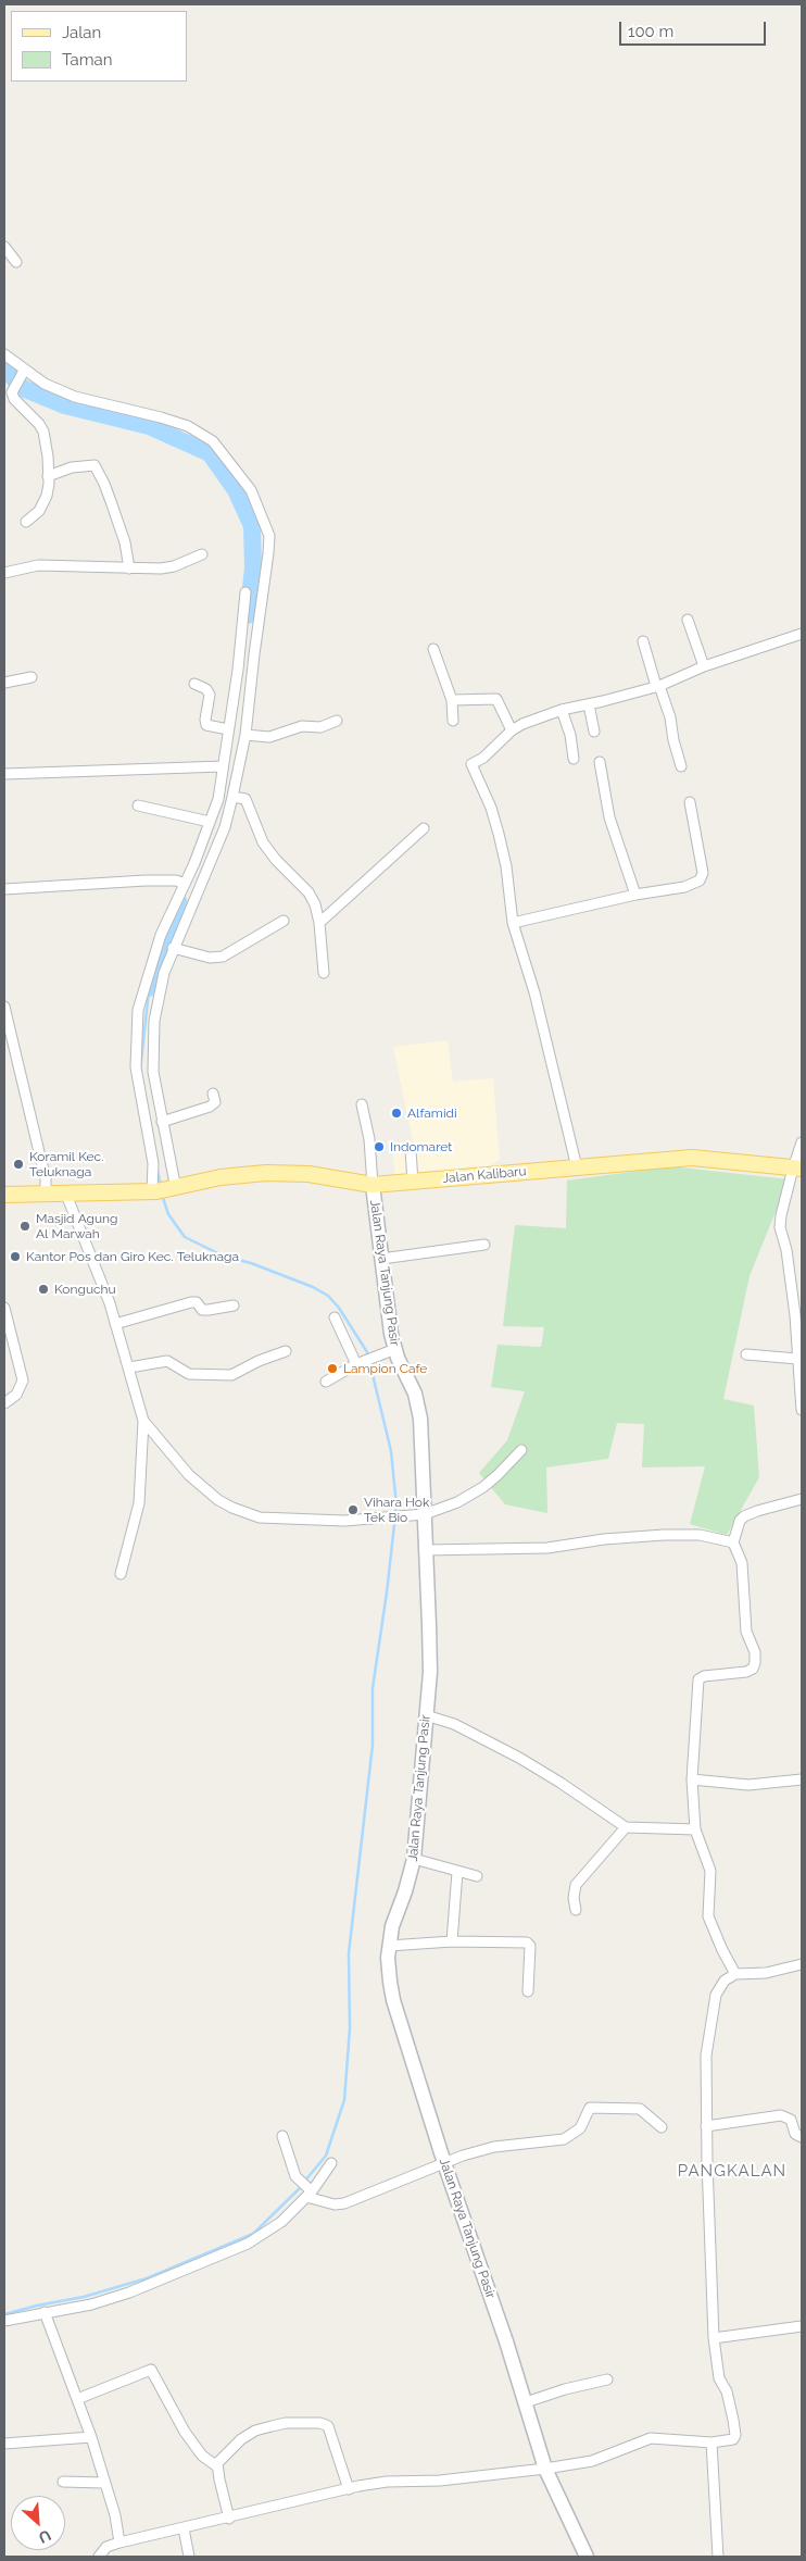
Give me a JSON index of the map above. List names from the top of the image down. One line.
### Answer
{"streets":{"main road":["Jalan Kalibaru"],"street":["Jalan Raya Tanjung Pasir"]},"crossings":[["Jalan Kalibaru","Jalan Raya Tanjung Pasir"]],"districts":["PANGKALAN"],"places":["Alfamidi","Indomaret","Koramil Kec. Teluknaga","Masjid Agung Al Marwah","Kantor Pos dan Giro Kec. Teluknaga","Konguchu","Lampion Cafe","Vihara Hok Tek Bio"],"legend":["Jalan","Taman"],"scale_bar":"100 m","north":"bottom right"}
